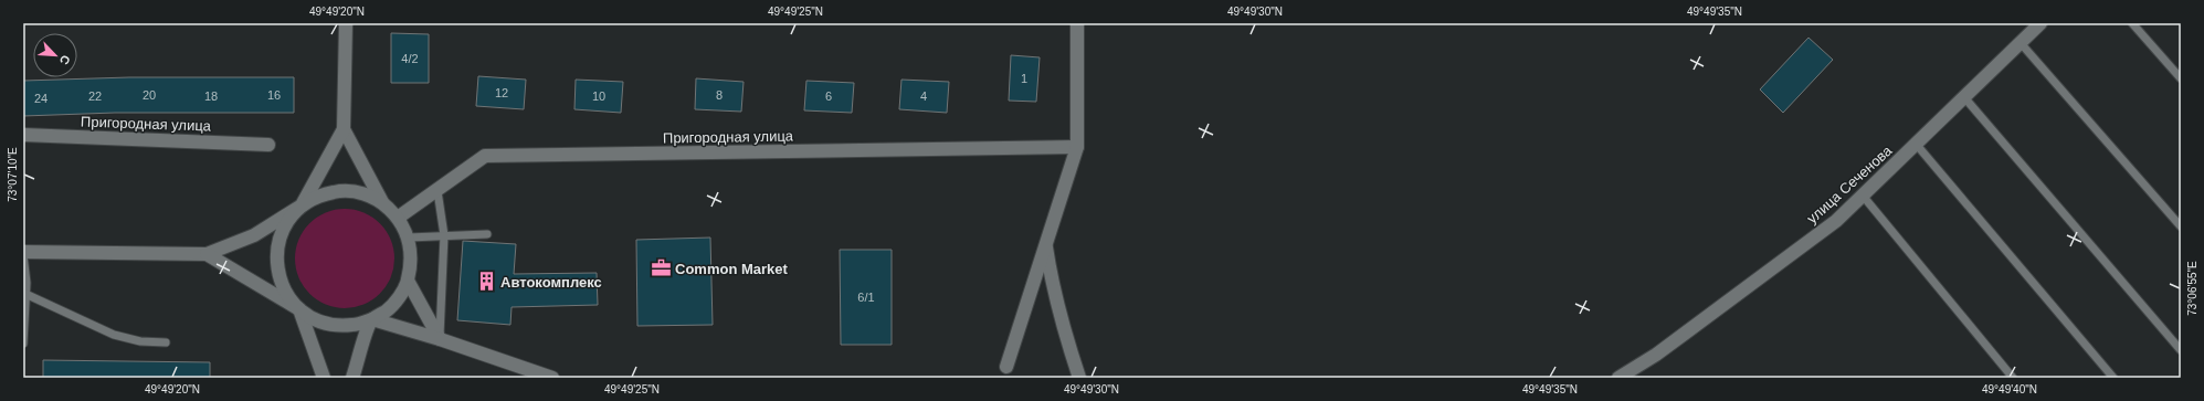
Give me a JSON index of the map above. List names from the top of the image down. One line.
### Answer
{"streets":{"street":["Пригородная улица","улица Сеченова"]},"places":{"office":["Common Market"],"building":["Автокомплекс"]},"house_numbers":["4/2","1","12","20","16","8","22","18","10","6","4","24","6/1"],"north":"bottom right","coordinates":["49°49'20\"N","49°49'25\"N","49°49'30\"N","49°49'35\"N","73°07'10\"E","73°06'55\"E","49°49'40\"N"]}
